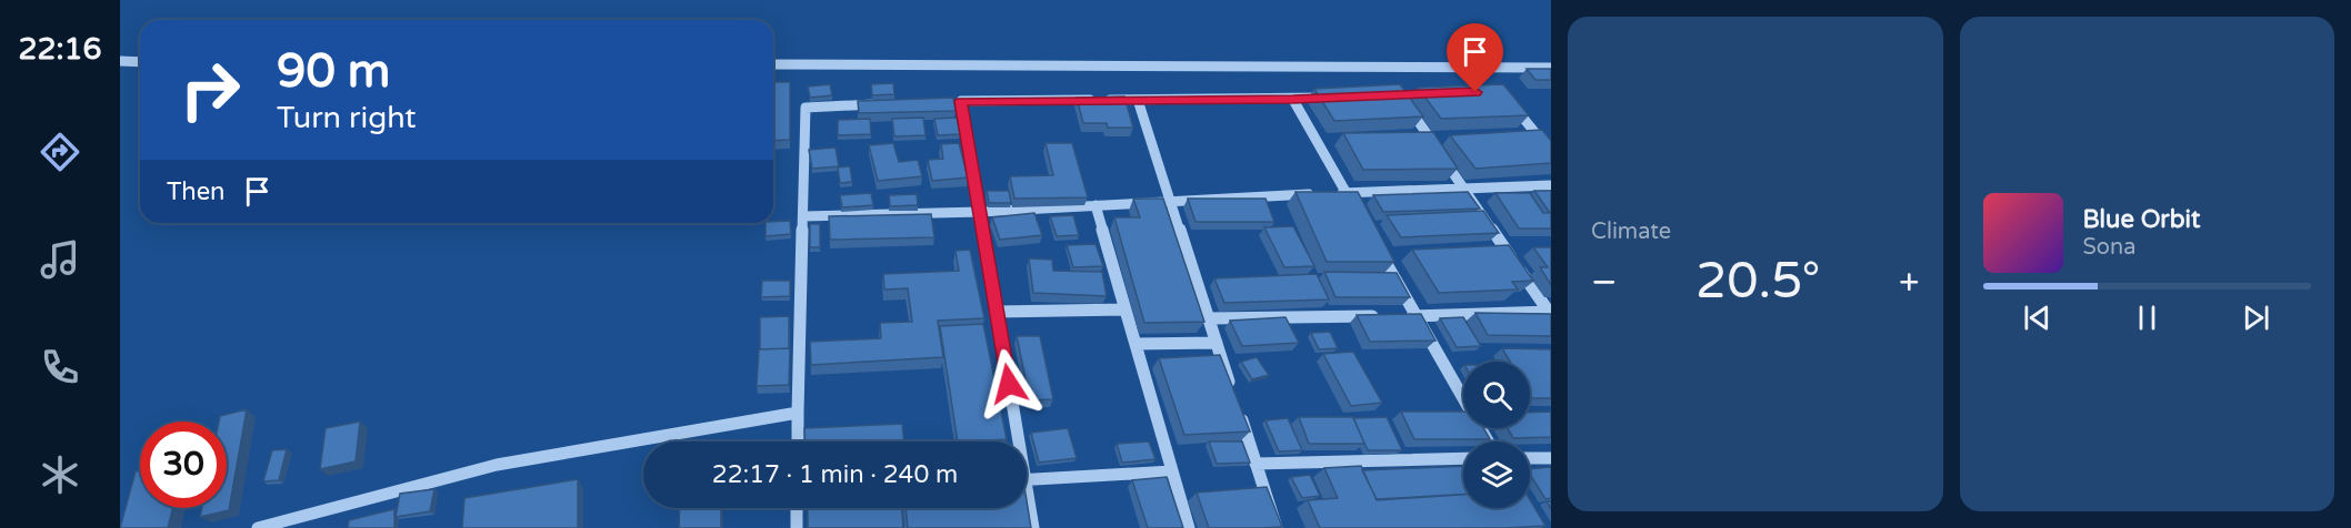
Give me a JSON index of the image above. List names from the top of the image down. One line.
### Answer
{"page":{"tabs":"22:16","tile":"Climate","turn":["90 m","Turn right"],"then":"Then","song":["Blue Orbit","Sona"],"heat":["−","20.5°","+"],"limit":"30","trip":"22:17 · 1 min · 240 m"}}
